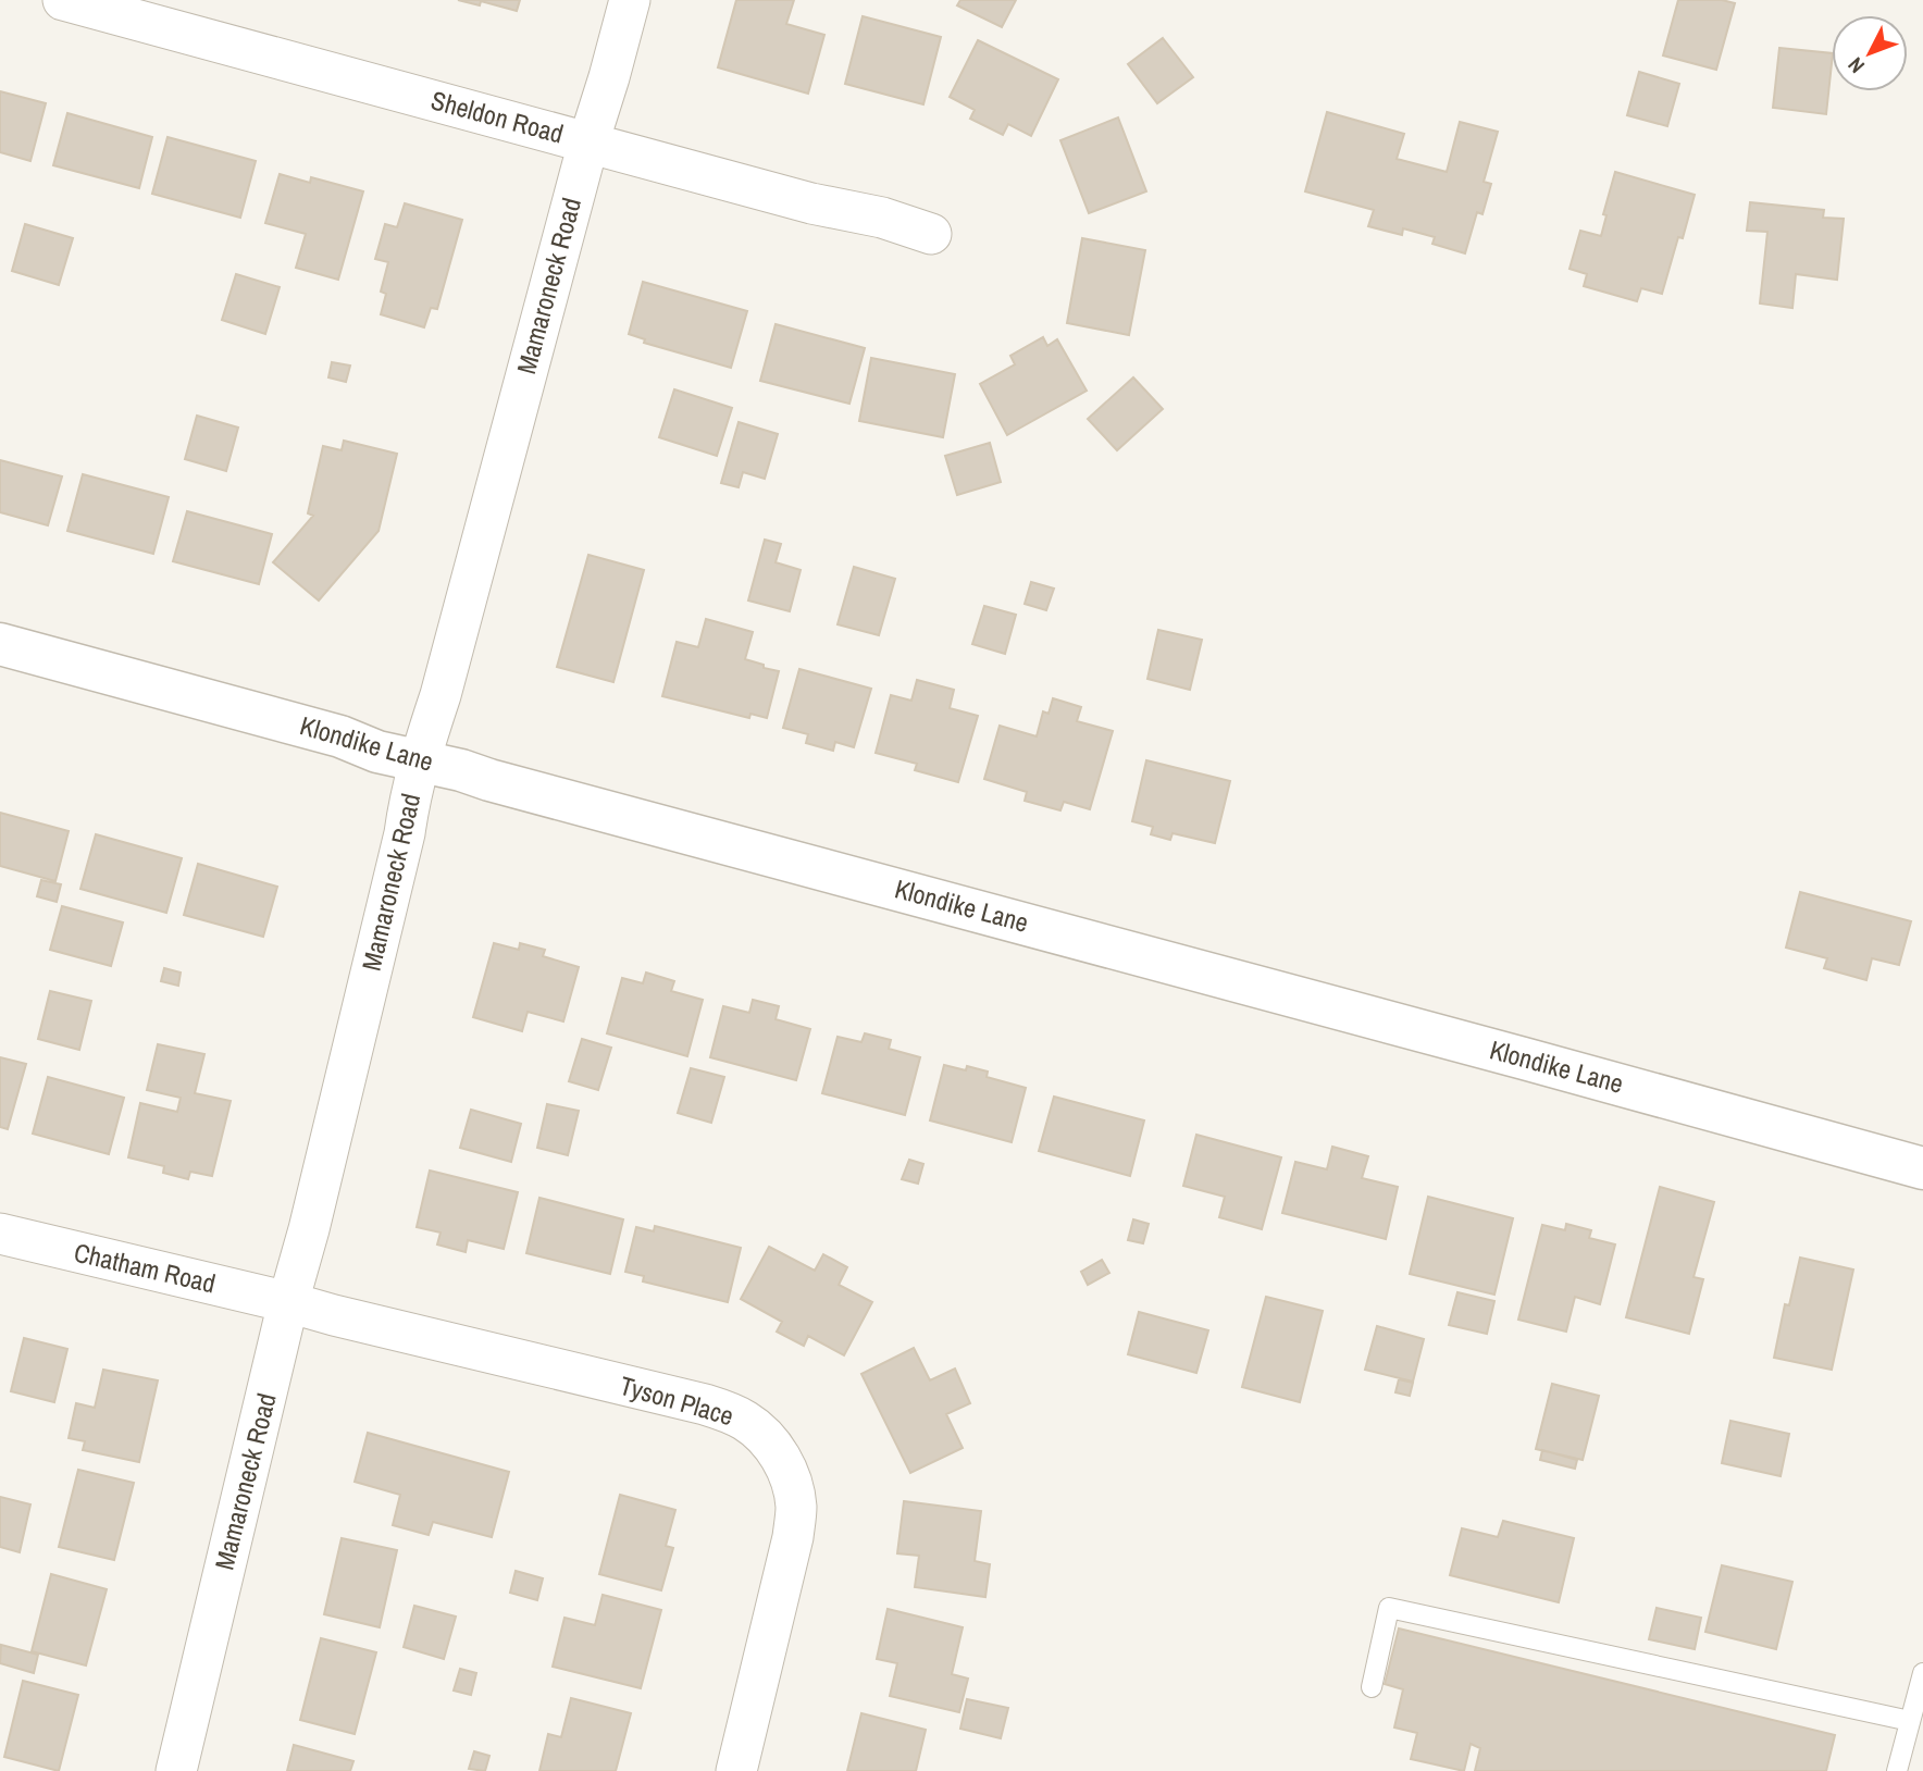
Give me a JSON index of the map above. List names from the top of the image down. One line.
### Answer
{"streets":{"street":["Sheldon Road","Mamaroneck Road","Klondike Lane","Chatham Road","Tyson Place"]},"crossings":[["Sheldon Road","Mamaroneck Road"],["Mamaroneck Road","Klondike Lane"],["Mamaroneck Road","Chatham Road"],["Mamaroneck Road","Tyson Place"],["Chatham Road","Tyson Place"]],"north":"bottom left"}
